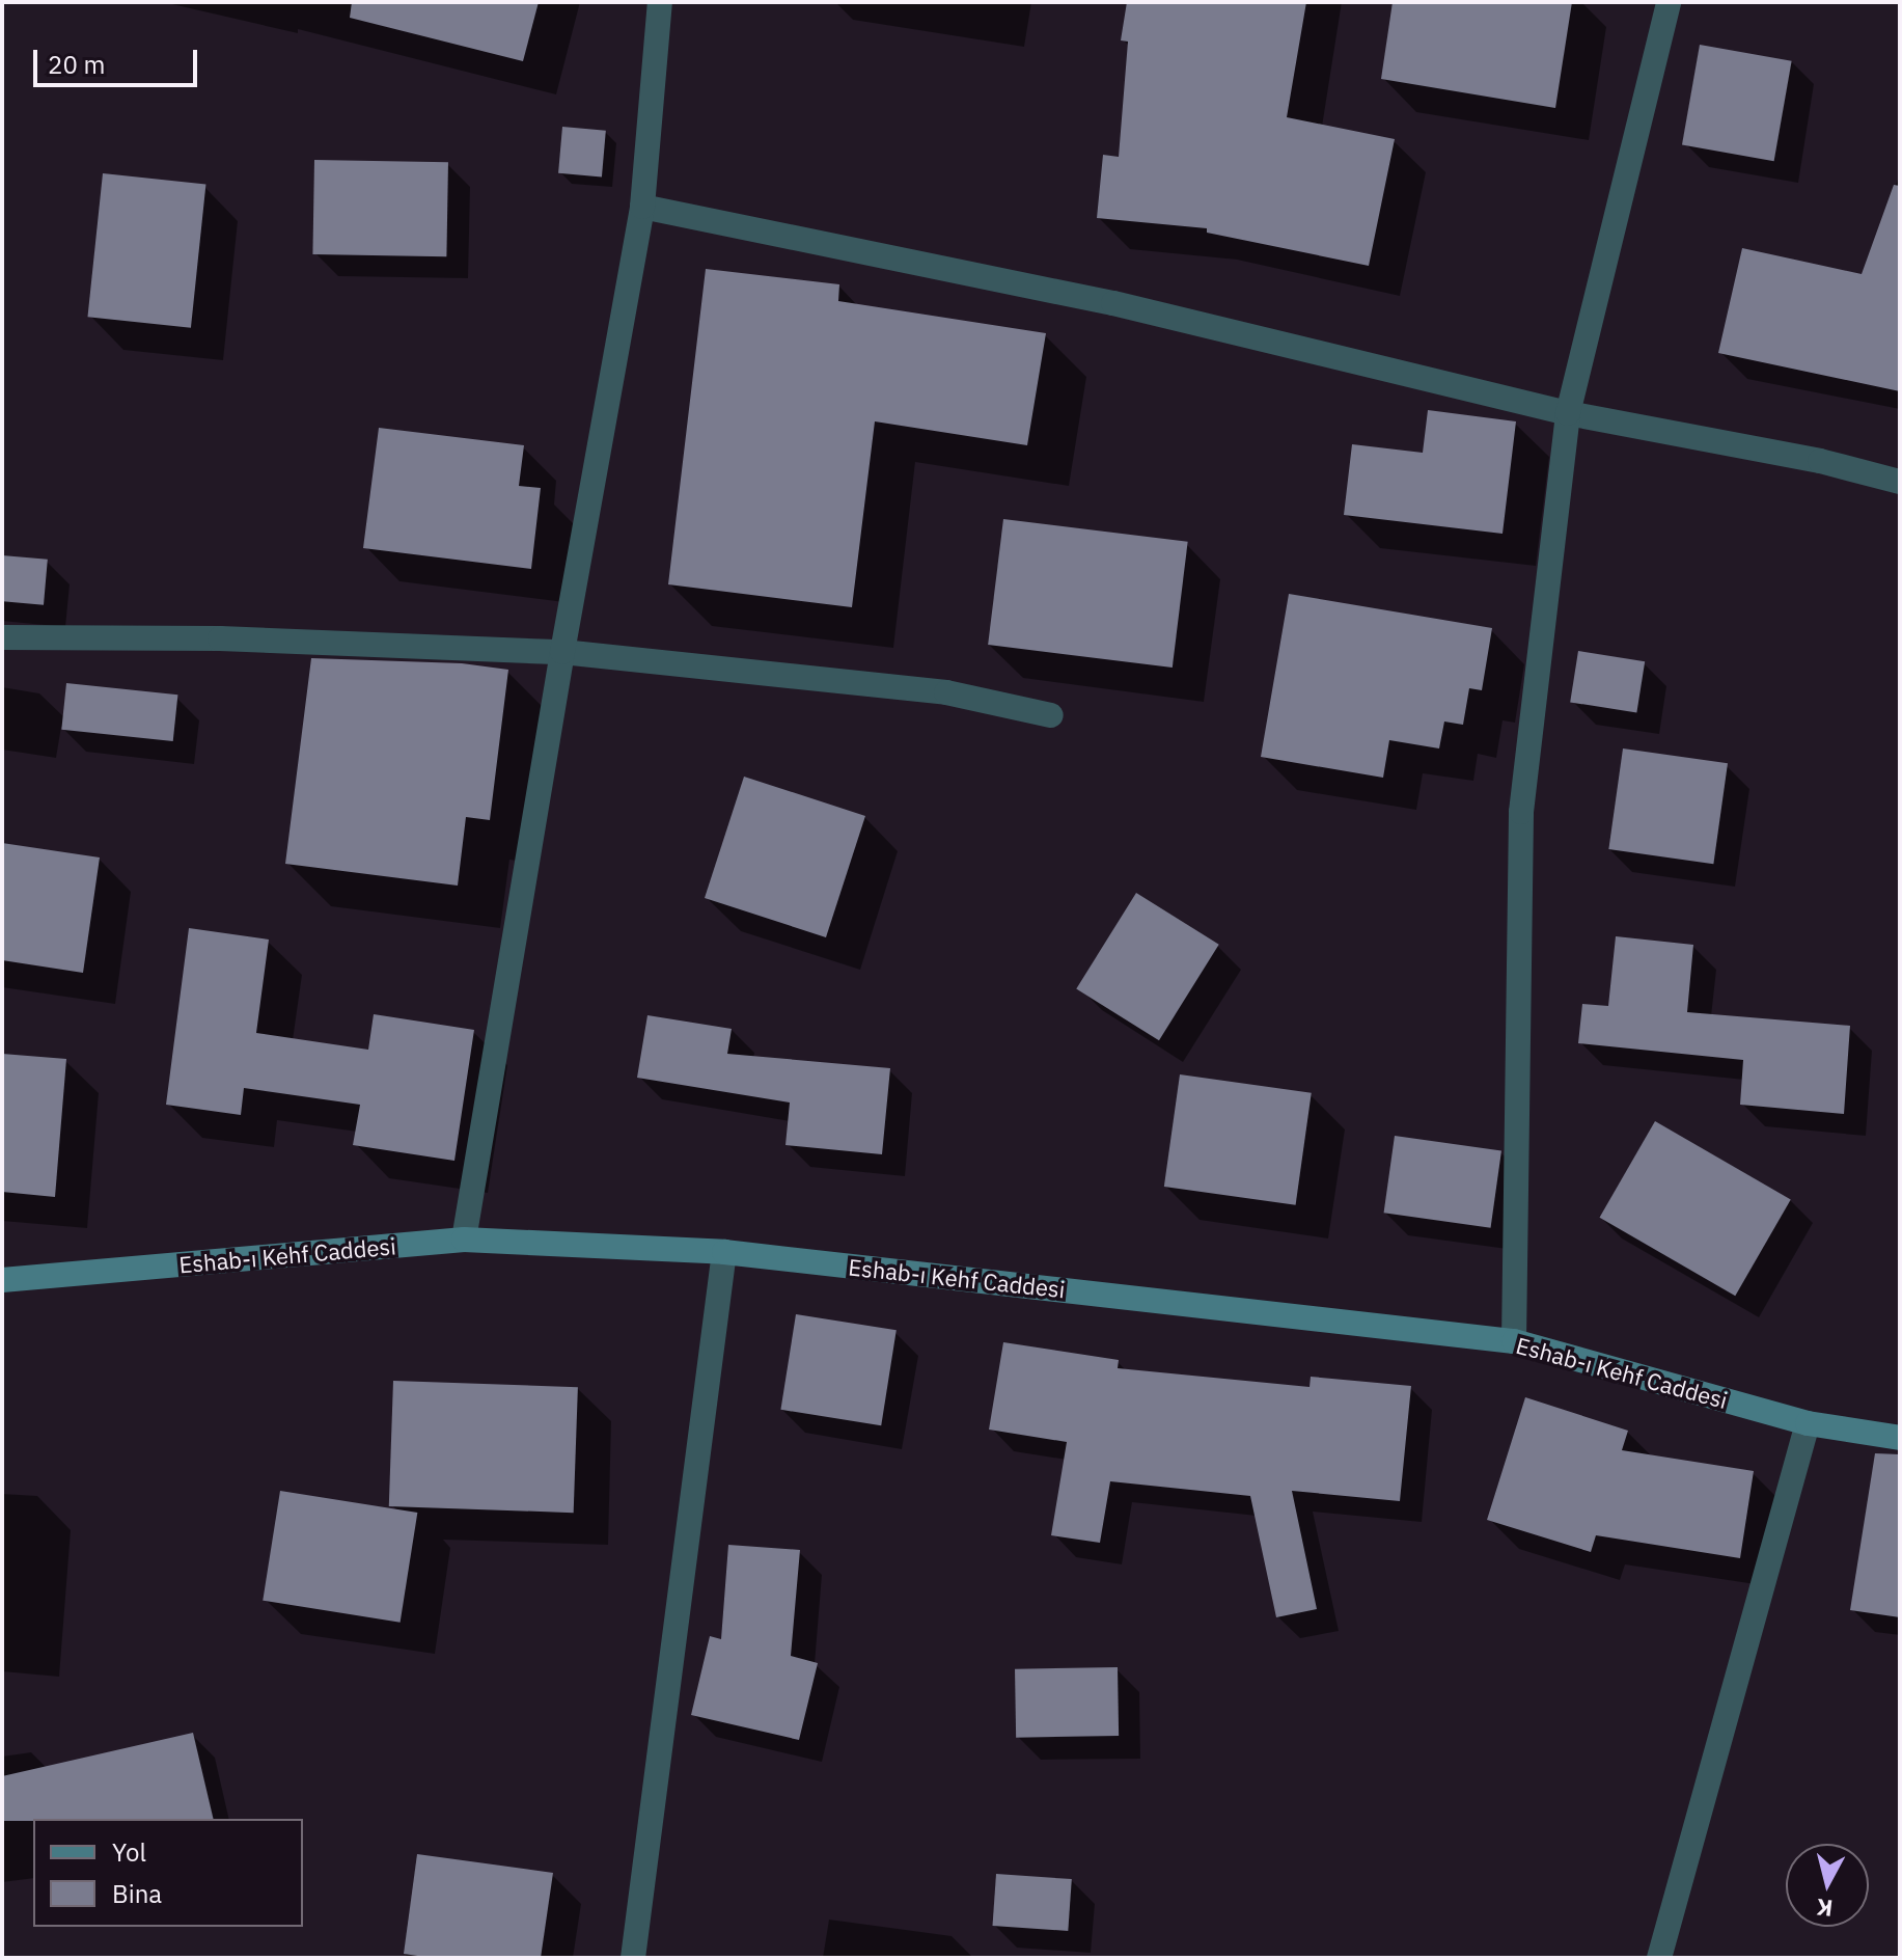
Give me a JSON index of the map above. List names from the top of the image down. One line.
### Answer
{"streets":{"street":["Eshab-ı Kehf Caddesi"]},"legend":["Yol","Bina"],"scale_bar":"20 m","north":"bottom"}
